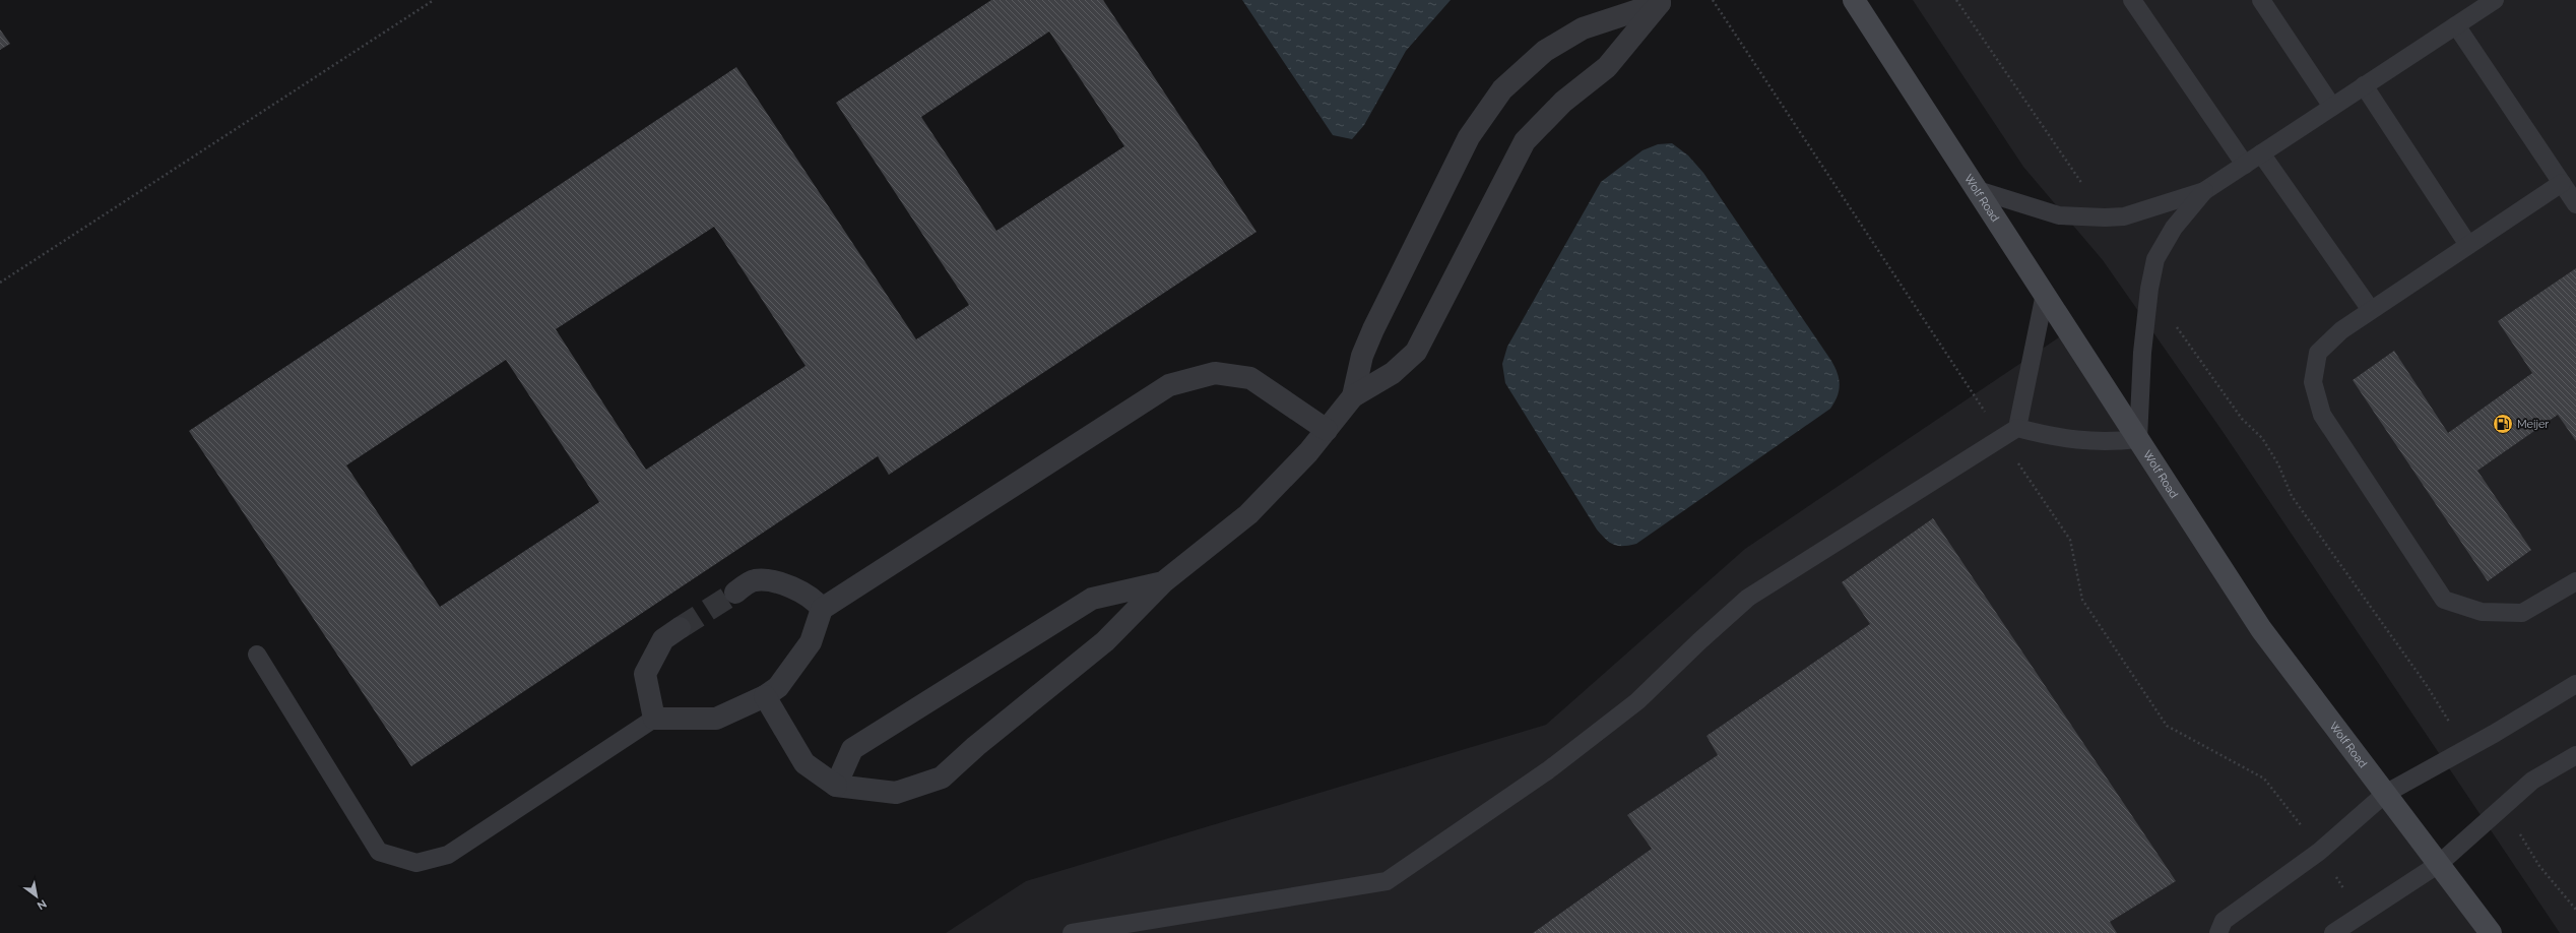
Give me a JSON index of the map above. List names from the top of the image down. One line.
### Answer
{"streets":{"main road":["Wolf Road"]},"places":{"fuel station":["Meijer"]},"north":"bottom right"}
